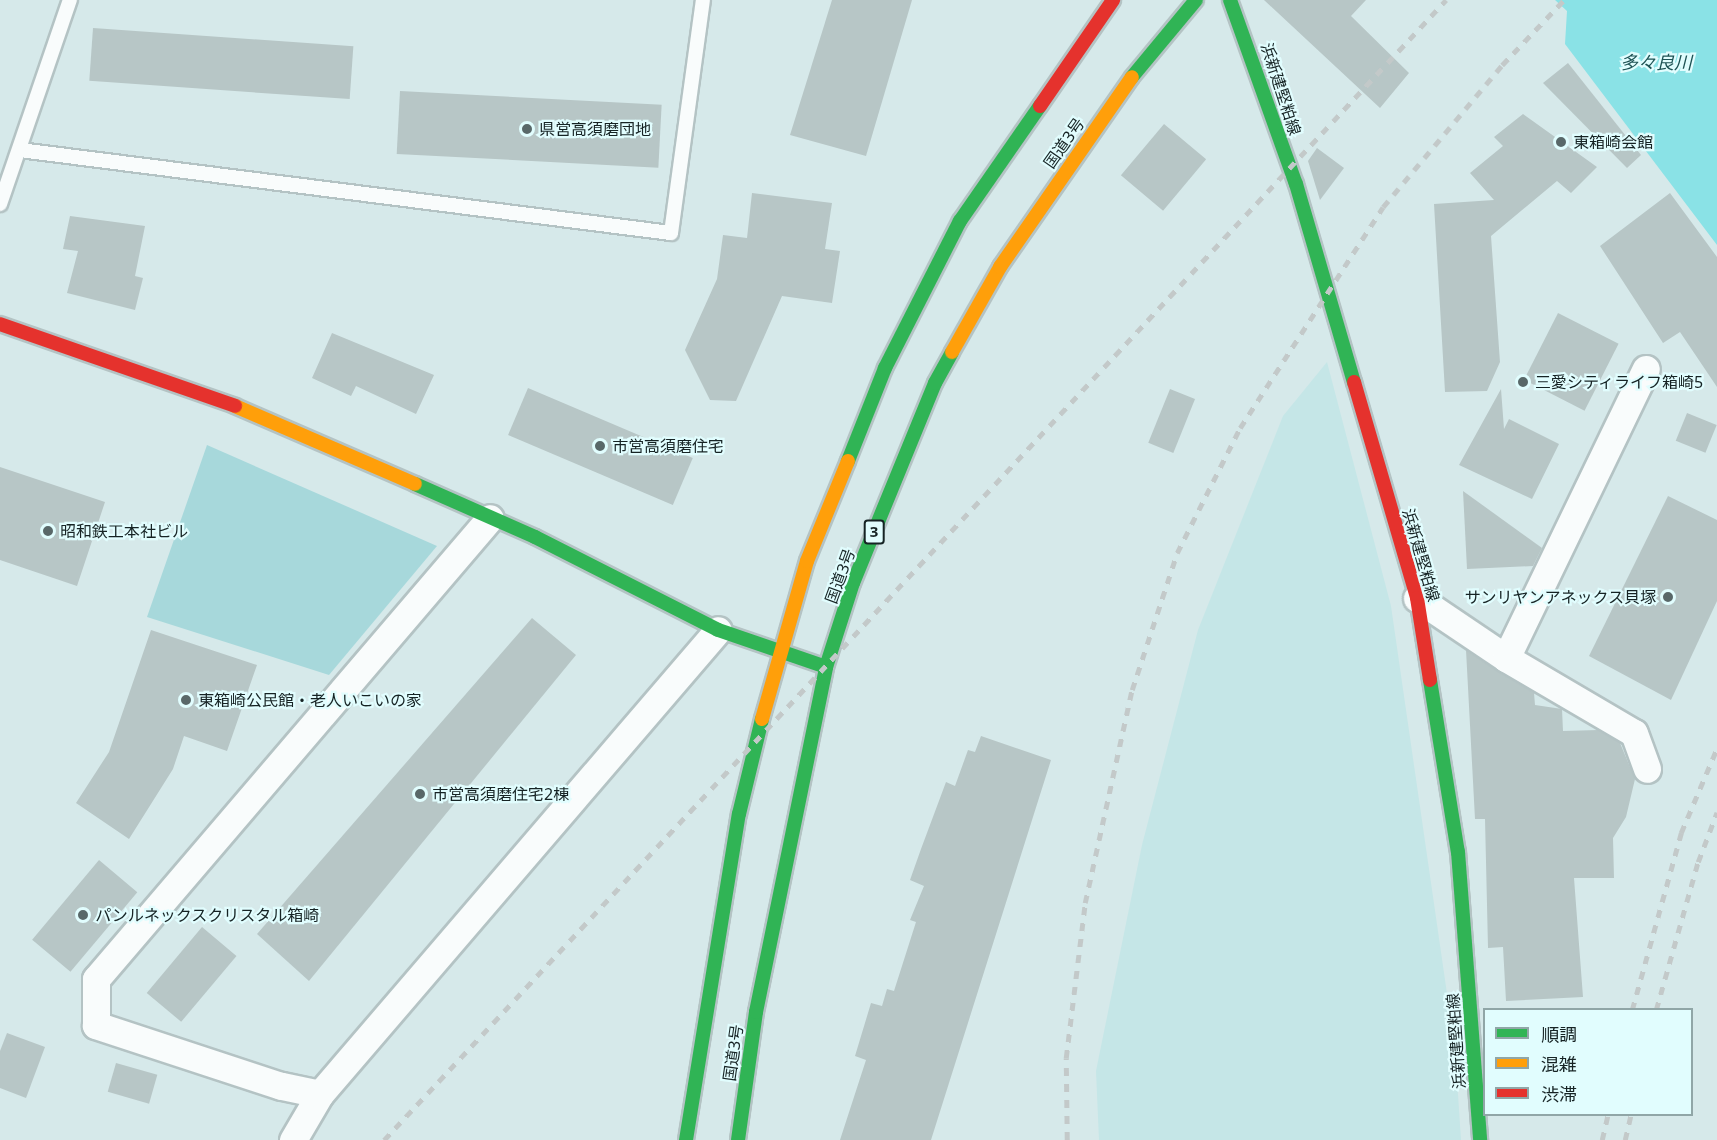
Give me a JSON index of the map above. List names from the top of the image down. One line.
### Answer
{"streets":{"main road":["浜新建堅粕線","国道3号","3"]},"water":["多々良川"],"places":["県営高須磨団地","東箱崎会館","三愛シティライフ箱崎5","市営高須磨住宅","昭和鉄工本社ビル","サンリヤンアネックス貝塚","東箱崎公民館・老人いこいの家","市営高須磨住宅2棟","パンルネックスクリスタル箱崎"],"legend":["順調","混雑","渋滞"]}
